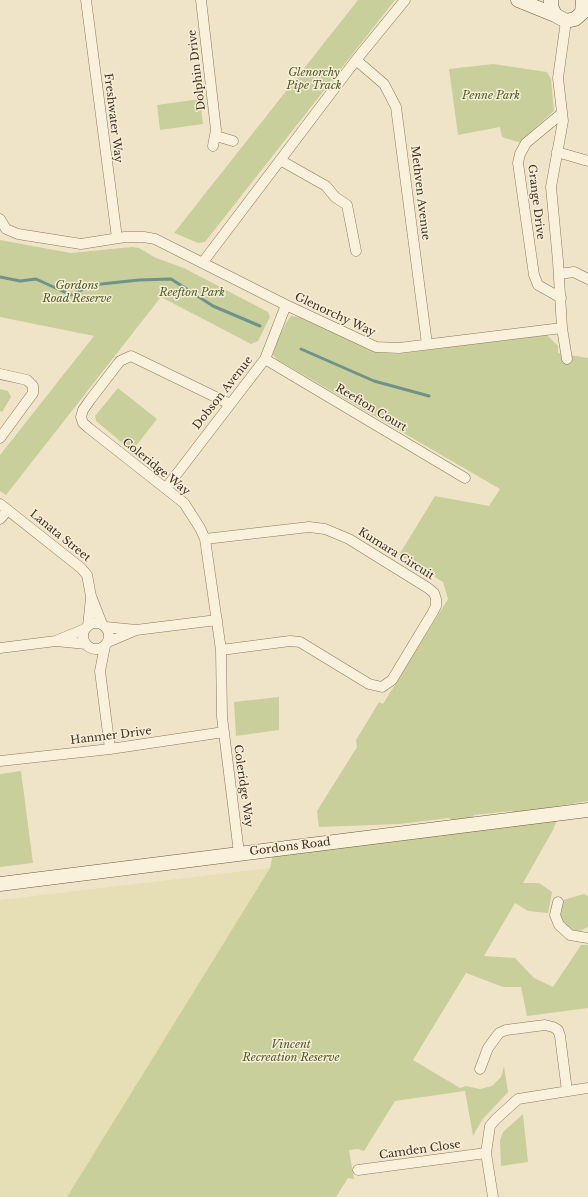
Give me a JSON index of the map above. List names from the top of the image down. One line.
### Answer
{"streets":{"street":["Dolphin Drive","Freshwater Way","Methven Avenue","Grange Drive","Glenorchy Way","Dobson Avenue","Reefton Court","Coleridge Way","Lanata Street","Kumara Circuit","Hanmer Drive","Gordons Road","Camden Close"]},"crossings":[["Freshwater Way","Glenorchy Way"],["Methven Avenue","Glenorchy Way"],["Grange Drive","Glenorchy Way"],["Glenorchy Way","Dobson Avenue"],["Dobson Avenue","Reefton Court"],["Dobson Avenue","Coleridge Way"],["Coleridge Way","Kumara Circuit"],["Coleridge Way","Hanmer Drive"],["Coleridge Way","Gordons Road"]],"parks":["Glenorchy Pipe Track","Penne Park","Gordons Road Reserve","Reefton Park","Vincent Recreation Reserve"]}
